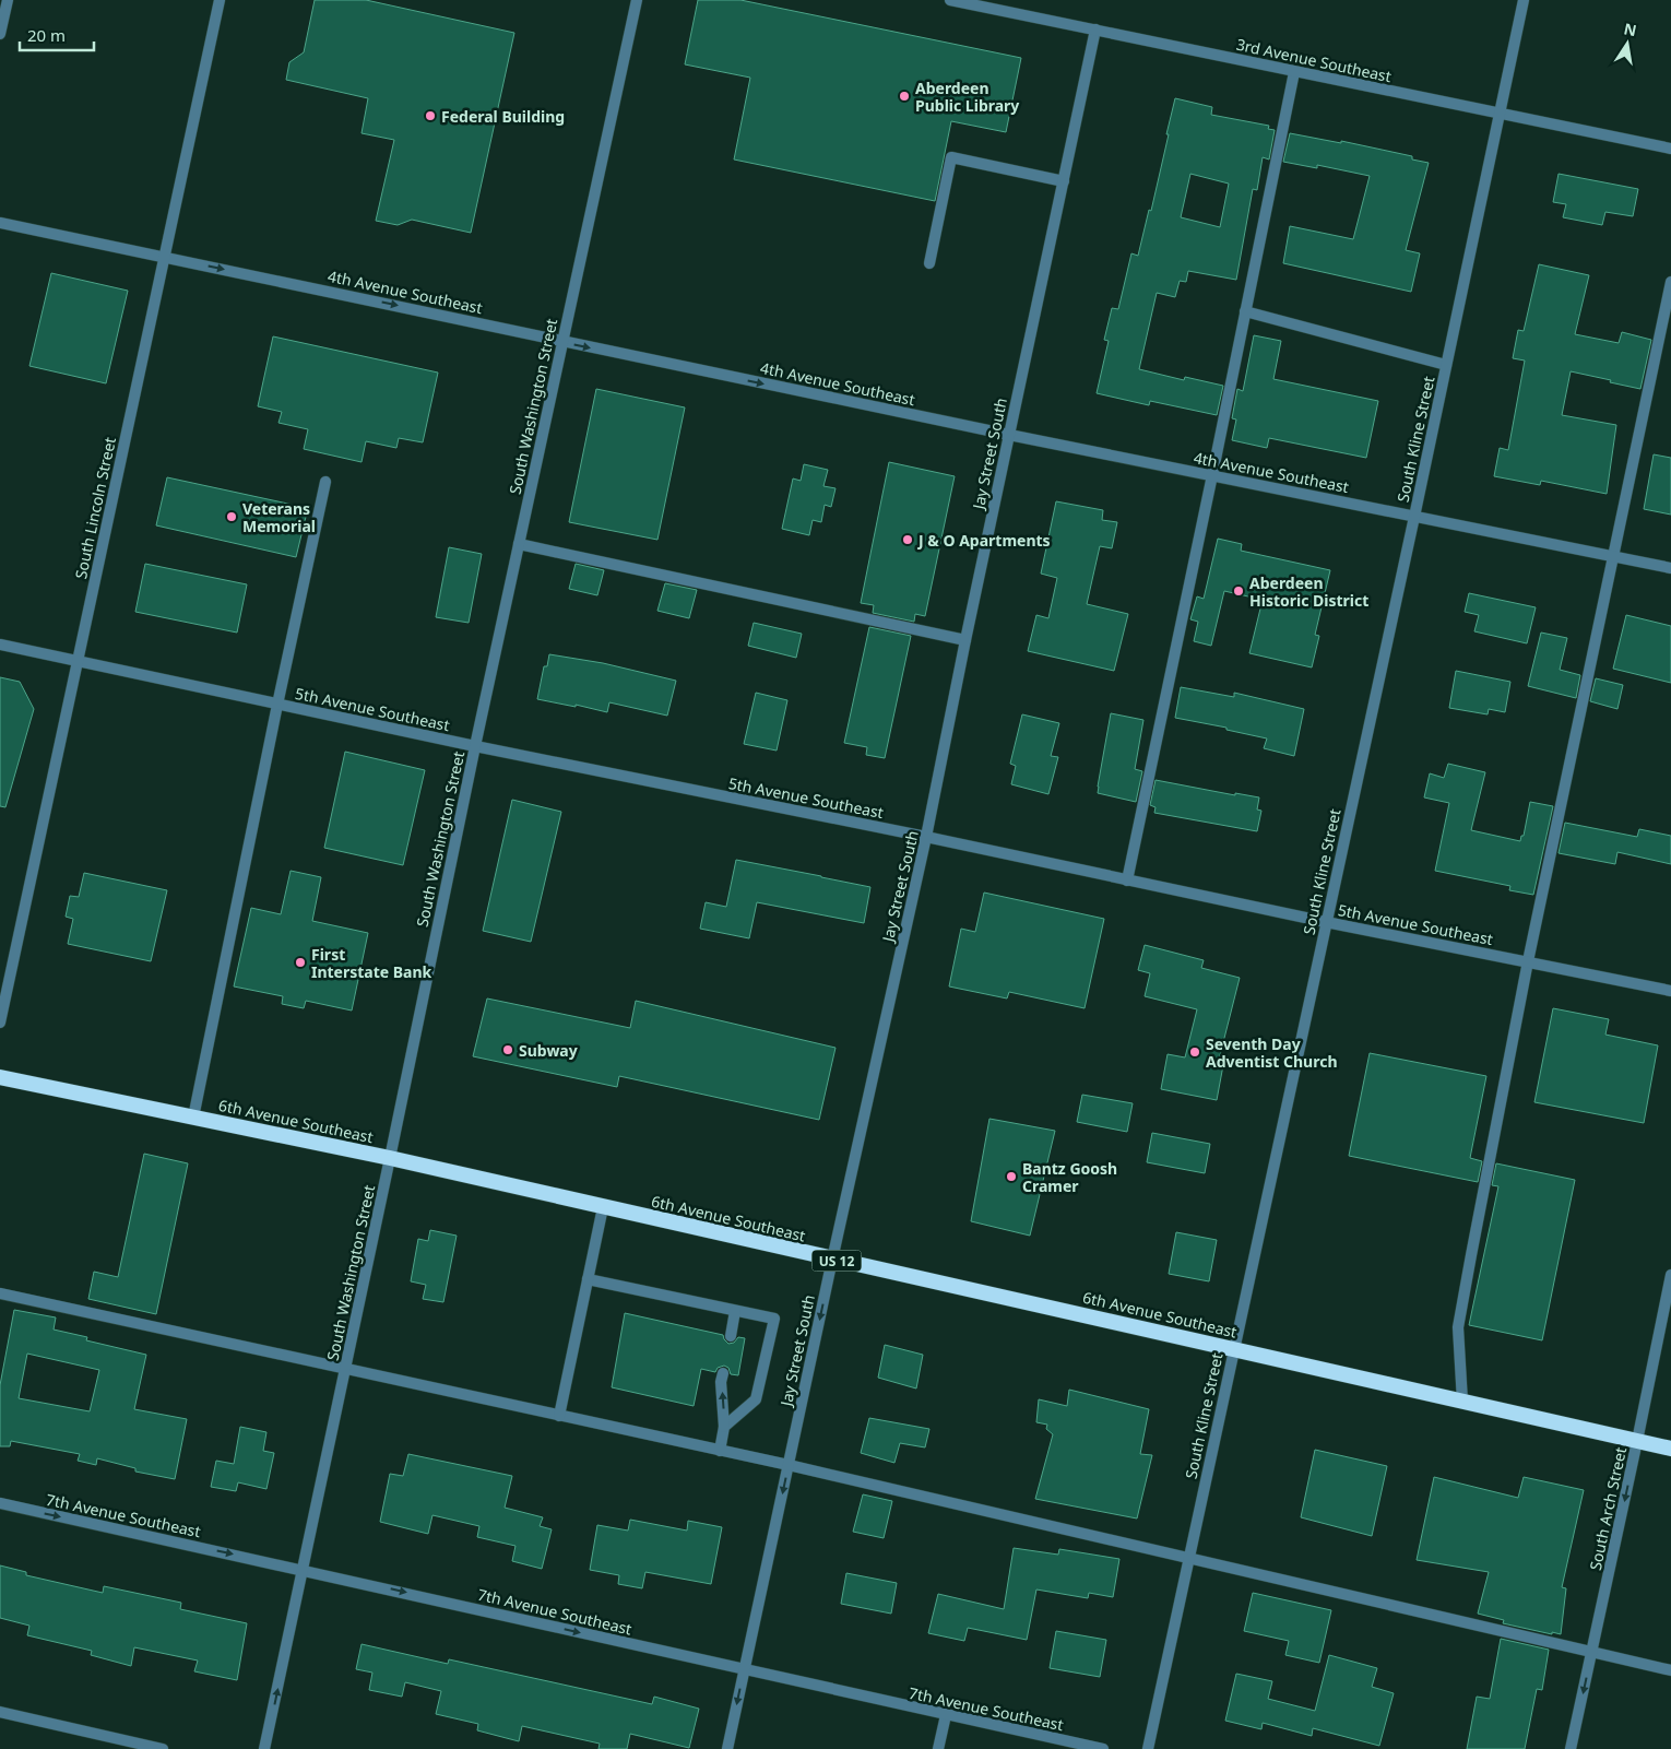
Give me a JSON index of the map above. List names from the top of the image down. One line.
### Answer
{"streets":{"highway":["6th Avenue Southeast","US 12"],"street":["3rd Avenue Southeast","4th Avenue Southeast","South Washington Street","South Kline Street","Jay Street South","South Lincoln Street","5th Avenue Southeast","South Arch Street","7th Avenue Southeast"]},"crossings":[["3rd Avenue Southeast","South Kline Street"],["3rd Avenue Southeast","Jay Street South"],["4th Avenue Southeast","South Washington Street"],["4th Avenue Southeast","South Kline Street"],["4th Avenue Southeast","Jay Street South"],["4th Avenue Southeast","South Lincoln Street"],["South Washington Street","5th Avenue Southeast"],["South Washington Street","6th Avenue Southeast"],["South Washington Street","7th Avenue Southeast"],["South Kline Street","5th Avenue Southeast"],["South Kline Street","6th Avenue Southeast"],["Jay Street South","5th Avenue Southeast"],["Jay Street South","6th Avenue Southeast"],["Jay Street South","7th Avenue Southeast"],["South Lincoln Street","5th Avenue Southeast"],["6th Avenue Southeast","South Arch Street"]],"one_way":["4th Avenue Southeast","South Arch Street","7th Avenue Southeast"],"places":["Aberdeen Public Library","Federal Building","Veterans Memorial","J & O Apartments","Aberdeen Historic District","First Interstate Bank","Subway","Seventh Day Adventist Church","Bantz Goosh Cramer"],"scale_bar":"20 m","north":"top"}
